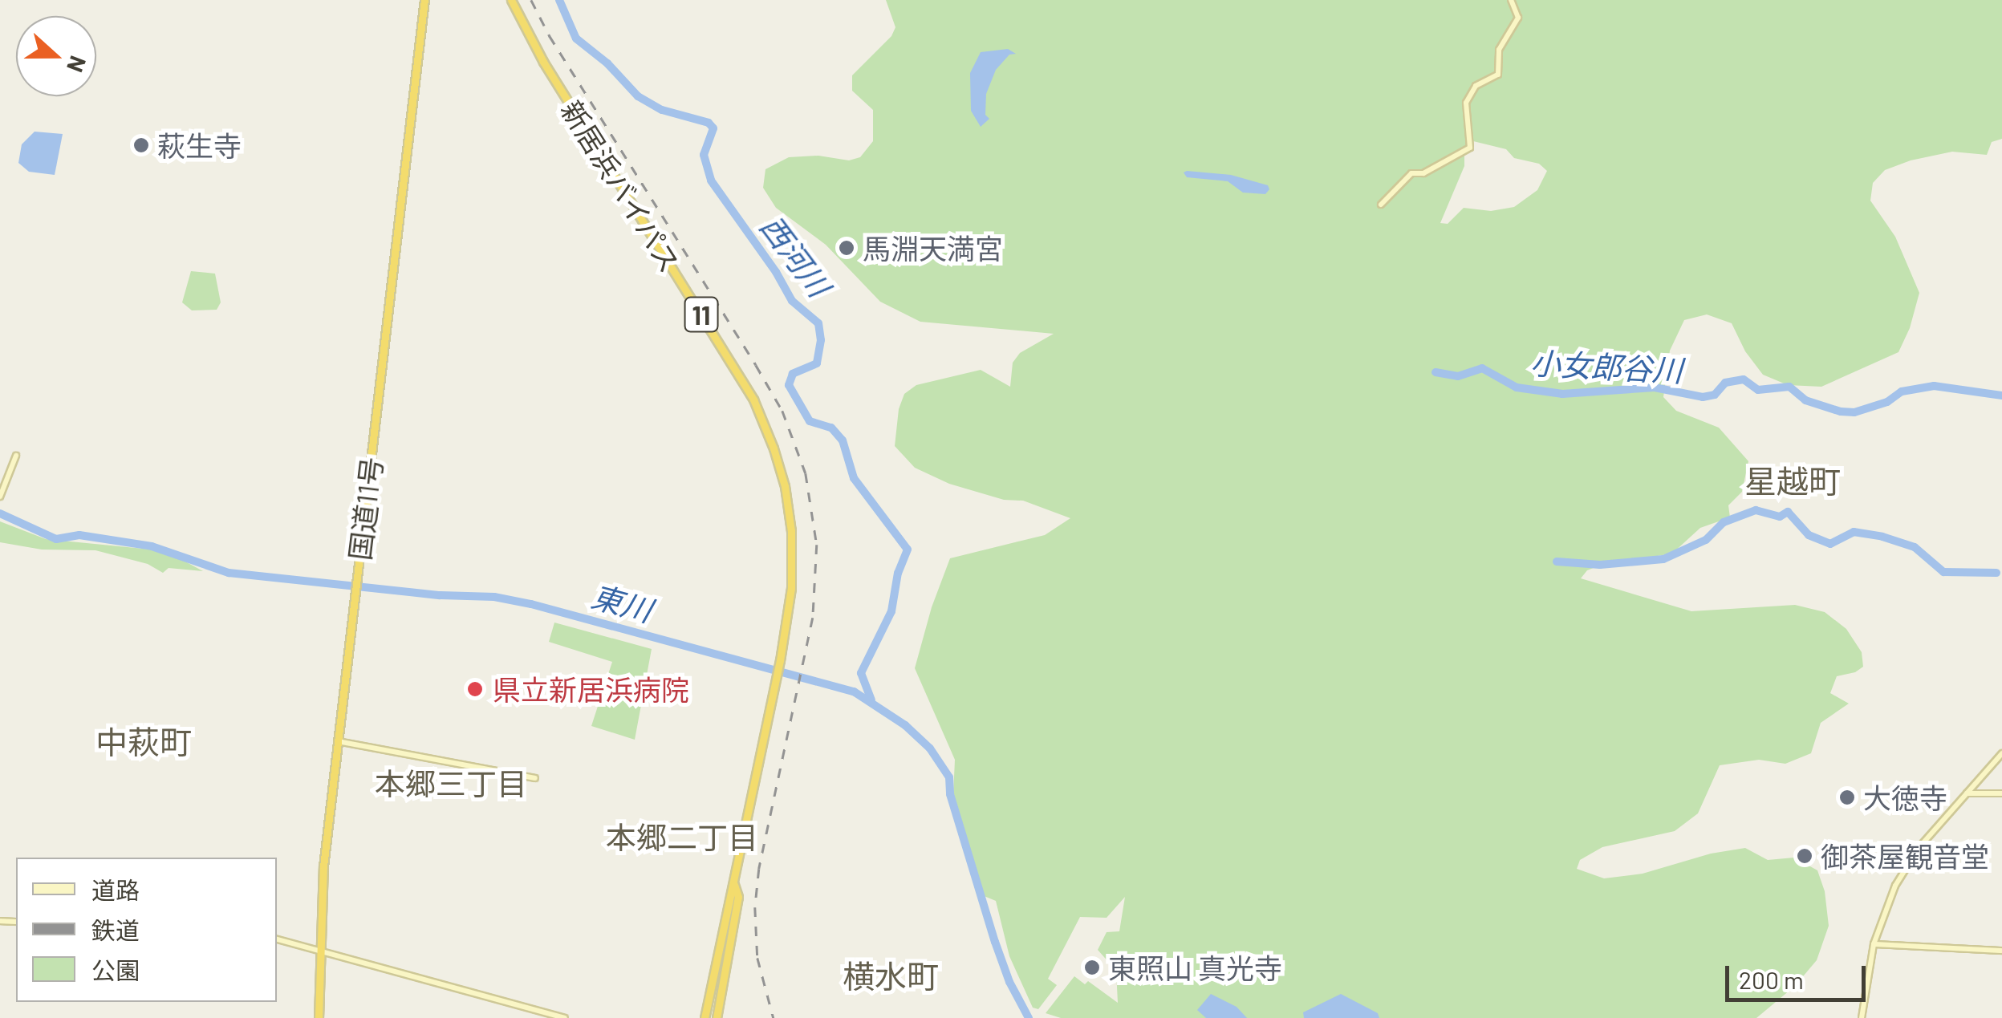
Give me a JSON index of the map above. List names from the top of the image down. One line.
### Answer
{"streets":{"highway":["新居浜バイパス","11","国道11号"]},"districts":["星越町","中萩町","本郷三丁目","本郷二丁目","横水町"],"water":["西河川","小女郎谷川","東川"],"places":["萩生寺","馬淵天満宮","県立新居浜病院","大徳寺","御茶屋観音堂","東照山 真光寺"],"legend":["道路","鉄道","公園"],"scale_bar":"200 m","north":"right"}
